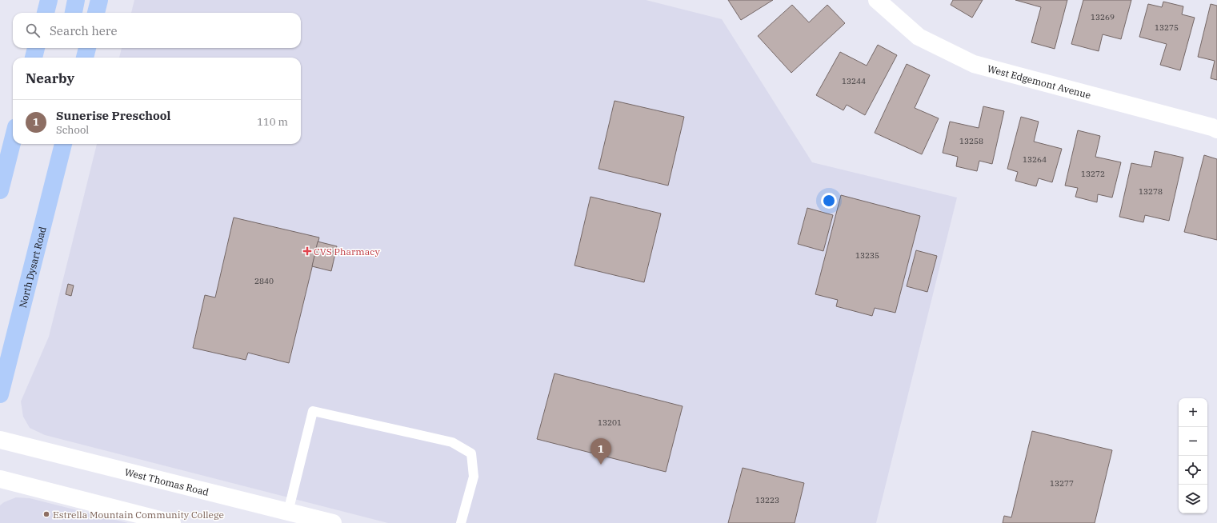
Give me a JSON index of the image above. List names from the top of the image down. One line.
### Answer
{"streets":{"main road":["West Edgemont Avenue","North Dysart Road","West Thomas Road"]},"places":{"health":["CVS Pharmacy"],"other":["Estrella Mountain Community College"]},"house_numbers":["13269","13275","13244","13258","13264","13272","13278","13235","2840","13201","13277","13223"],"page":{"search":"Search here","heading":"Nearby","list":[{"mark":"1","name":"Sunerise Preschool","note":"School","value":"110 m"}],"map_buttons":["+","−"],"pins":"1"}}
